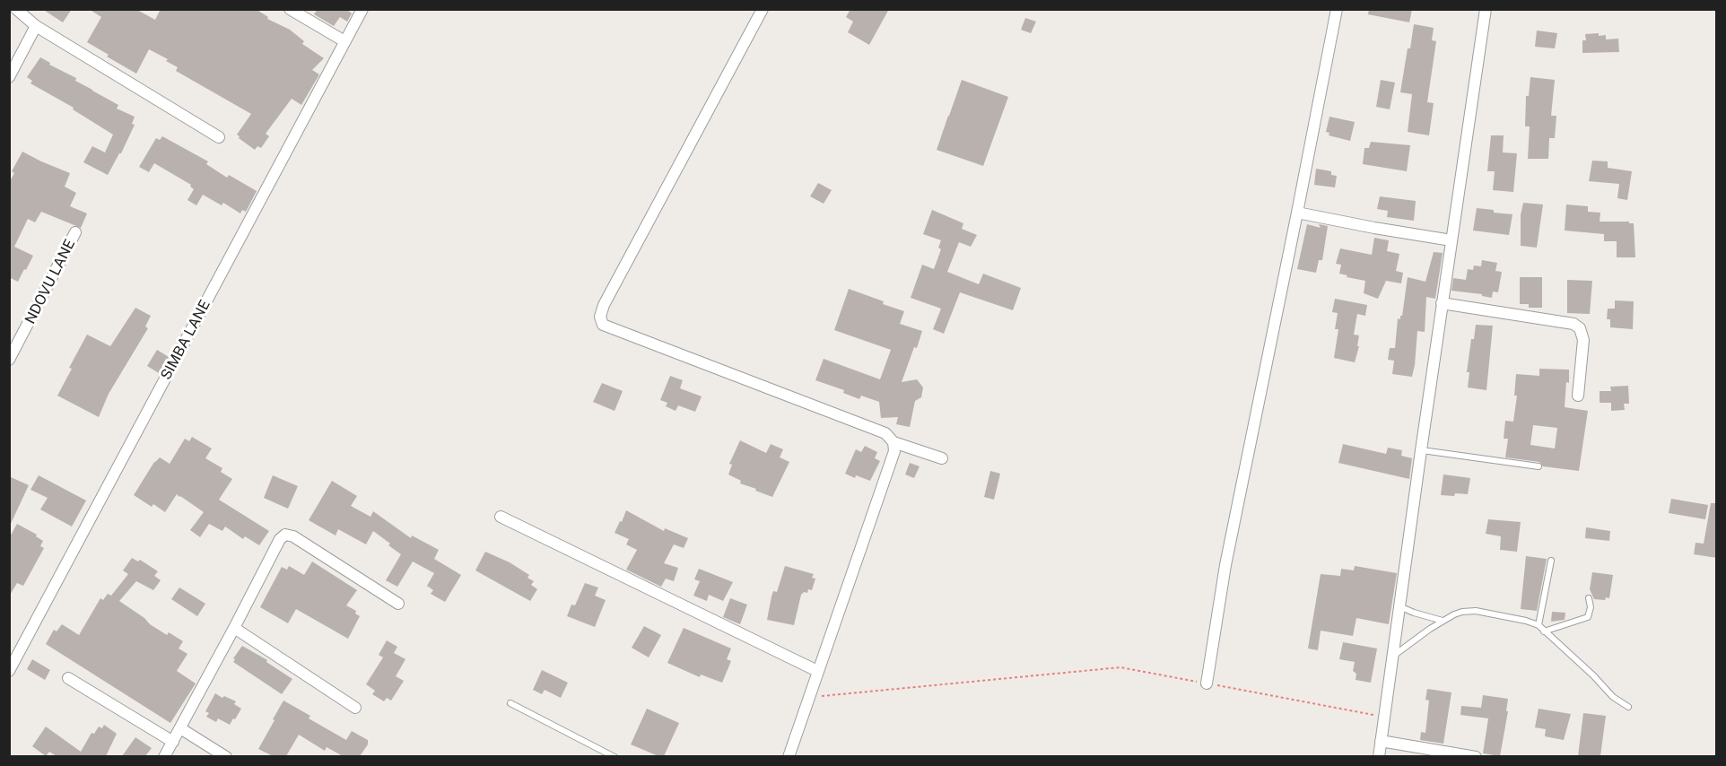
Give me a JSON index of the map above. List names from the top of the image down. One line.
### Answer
{"streets":{"street":["NDOVU LANE","SIMBA LANE"]}}
